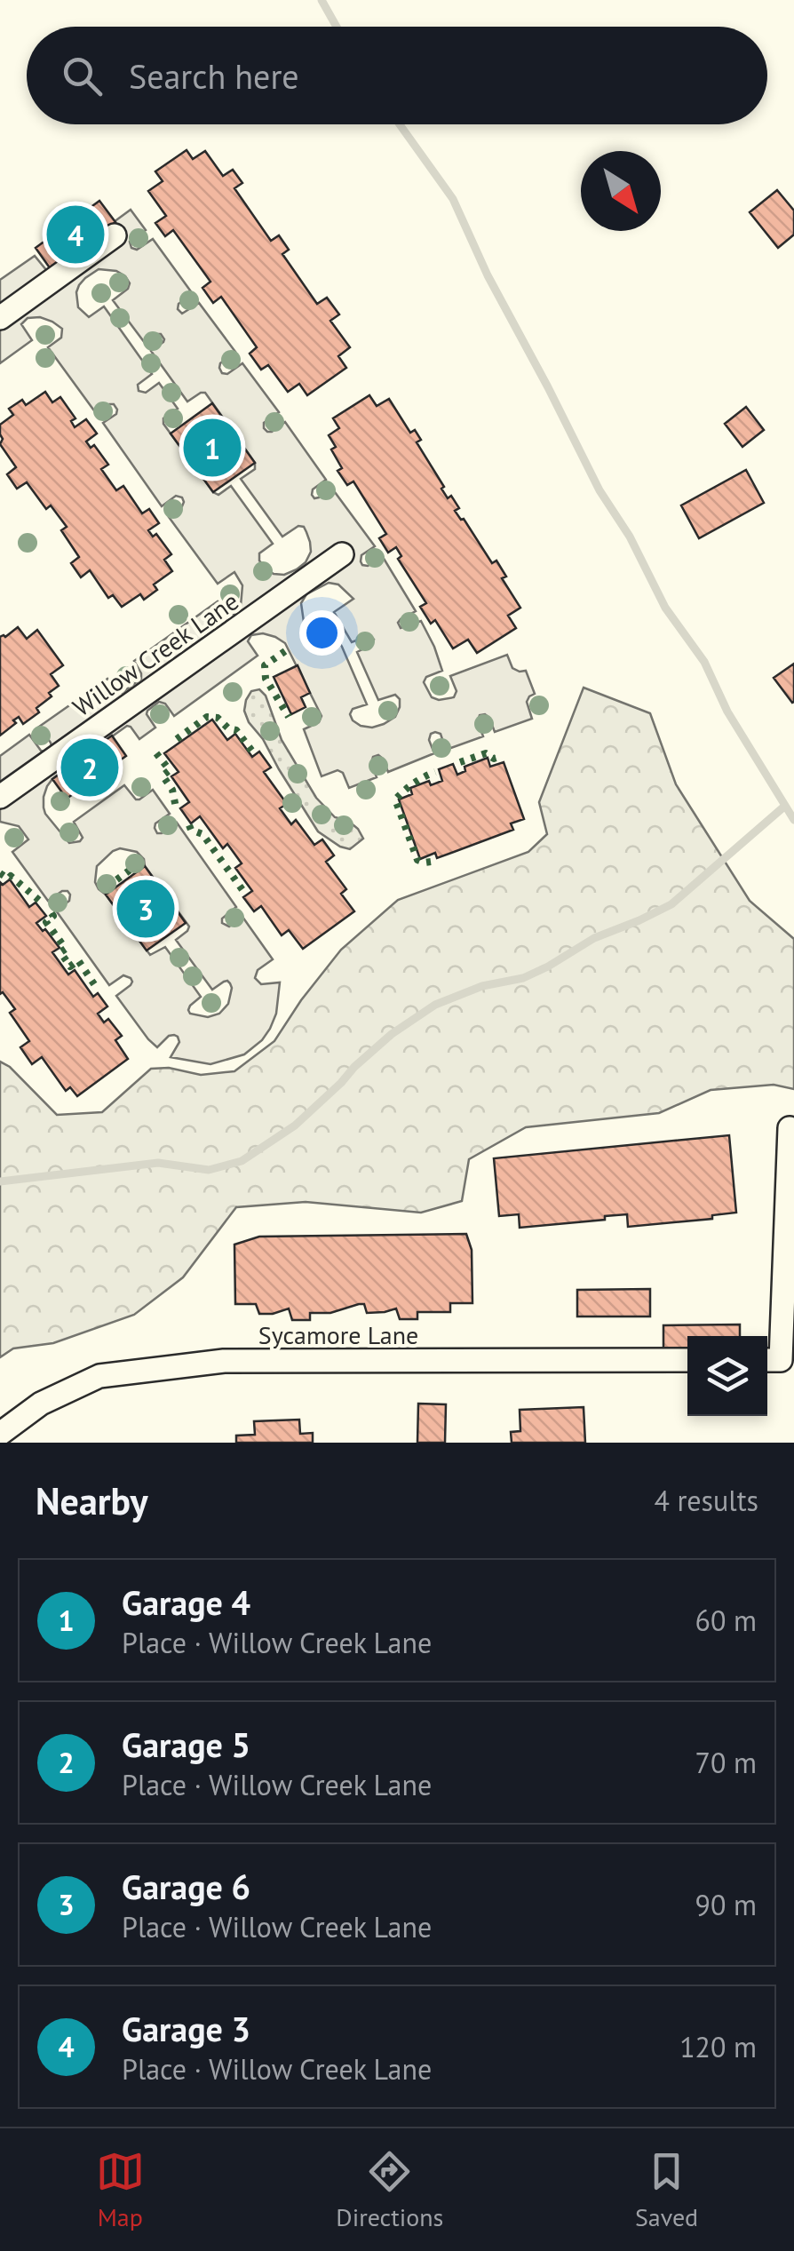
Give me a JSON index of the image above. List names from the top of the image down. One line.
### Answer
{"streets":{"street":["Willow Creek Lane","Sycamore Lane"]},"north":"bottom right","page":{"search":"Search here","pins":["4","1","2","3"],"heading":["Nearby","4 results"],"list":[{"mark":"1","name":"Garage 4","note":"Place · Willow Creek Lane","value":"60 m"},{"mark":"2","name":"Garage 5","note":"Place · Willow Creek Lane","value":"70 m"},{"mark":"3","name":"Garage 6","note":"Place · Willow Creek Lane","value":"90 m"},{"mark":"4","name":"Garage 3","note":"Place · Willow Creek Lane","value":"120 m"}],"nav":["Map","Directions","Saved"]}}
